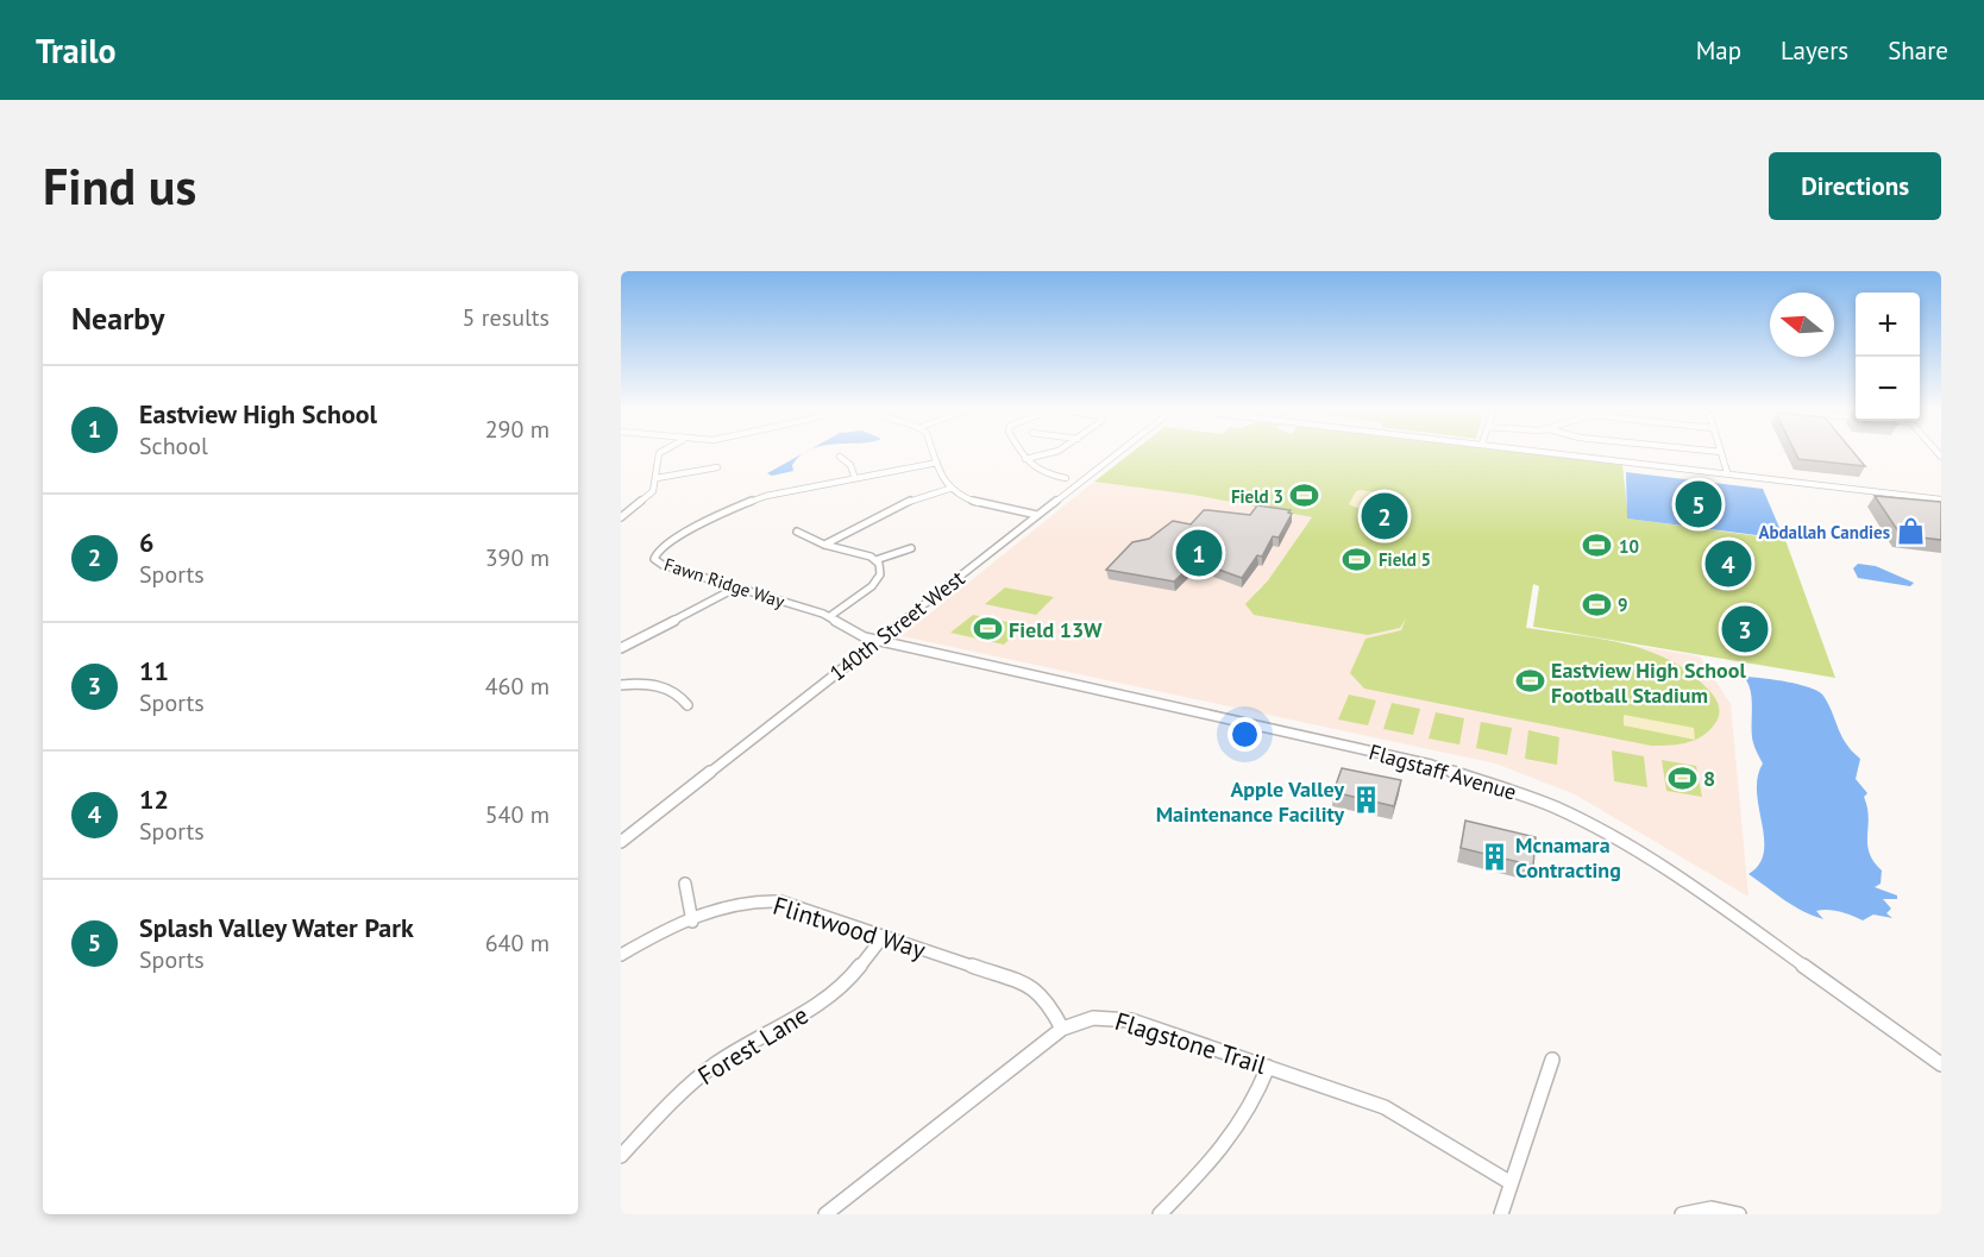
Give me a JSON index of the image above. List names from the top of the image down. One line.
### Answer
{"streets":{"street":["Fawn Ridge Way","140th Street West","Flagstaff Avenue","Flintwood Way","Flagstone Trail","Forest Lane"]},"crossings":[["Fawn Ridge Way","140th Street West"],["Fawn Ridge Way","Flagstaff Avenue"],["140th Street West","Flagstaff Avenue"],["Flintwood Way","Flagstone Trail"],["Flintwood Way","Forest Lane"]],"places":{"sports":["Field 3","10","Field 5","9","Field 13W","Eastview High School Football Stadium","8"],"shop":["Abdallah Candies"],"building":["Apple Valley Maintenance Facility","Mcnamara Contracting"]},"north":"left","page":{"header":"Trailo","nav":["Map","Layers","Share"],"buttons":"Directions","title":"Find us","heading":["Nearby","5 results"],"map_buttons":["+","−"],"list":[{"mark":"1","name":"Eastview High School","note":"School","value":"290 m"},{"mark":"2","name":"6","note":"Sports","value":"390 m"},{"mark":"3","name":"11","note":"Sports","value":"460 m"},{"mark":"4","name":"12","note":"Sports","value":"540 m"},{"mark":"5","name":"Splash Valley Water Park","note":"Sports","value":"640 m"}],"pins":["5","2","1","4","3"]}}
